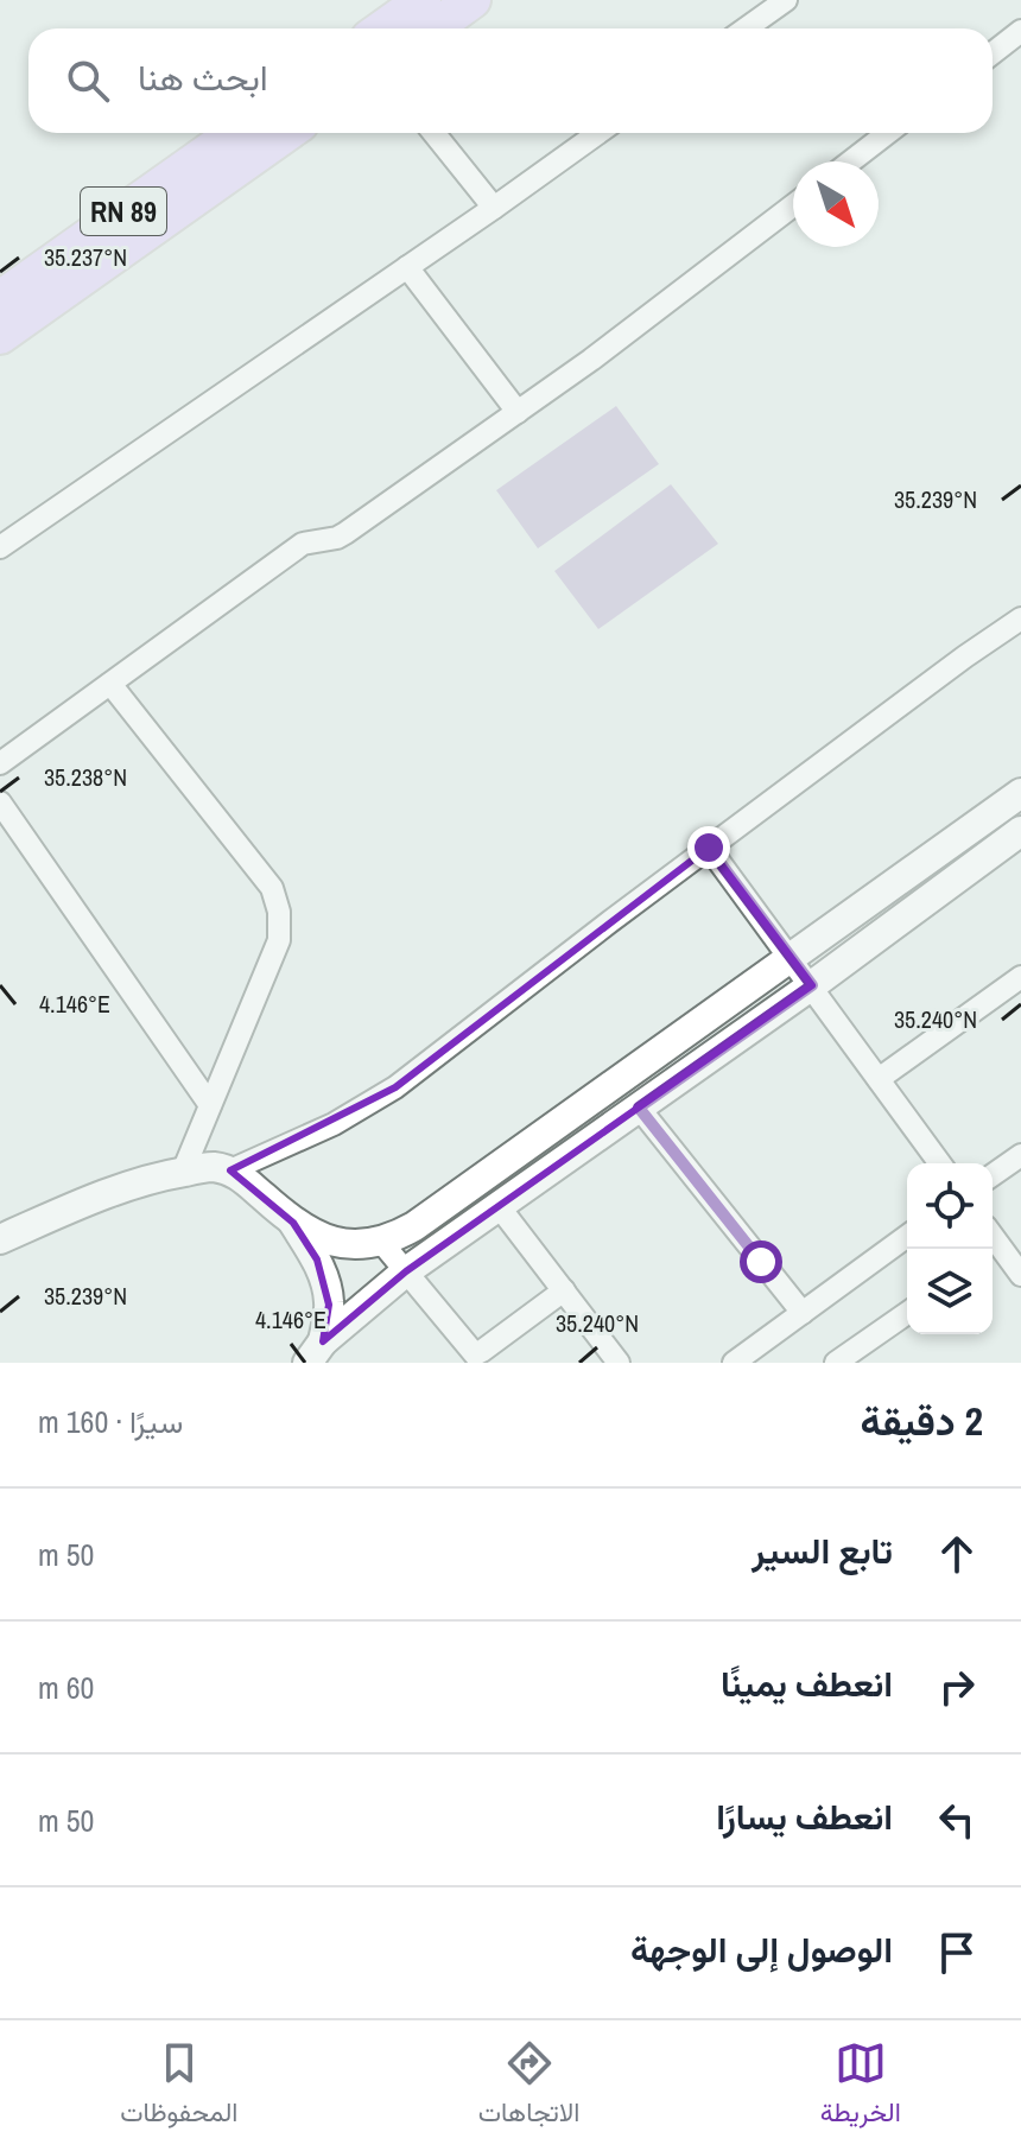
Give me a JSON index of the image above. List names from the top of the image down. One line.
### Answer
{"streets":{"main road":["RN 89"]},"north":"bottom right","page":{"search":"ابحث هنا","heading":["2 دقيقة","سيرًا · 160 m"],"list":[["تابع السير","50 m"],["انعطف يمينًا","60 m"],["انعطف يسارًا","50 m"],"الوصول إلى الوجهة"],"nav":["الخريطة","الاتجاهات","المحفوظات"]},"coordinates":["35.237°N","35.239°N","35.238°N","4.146°E","35.240°N"]}
